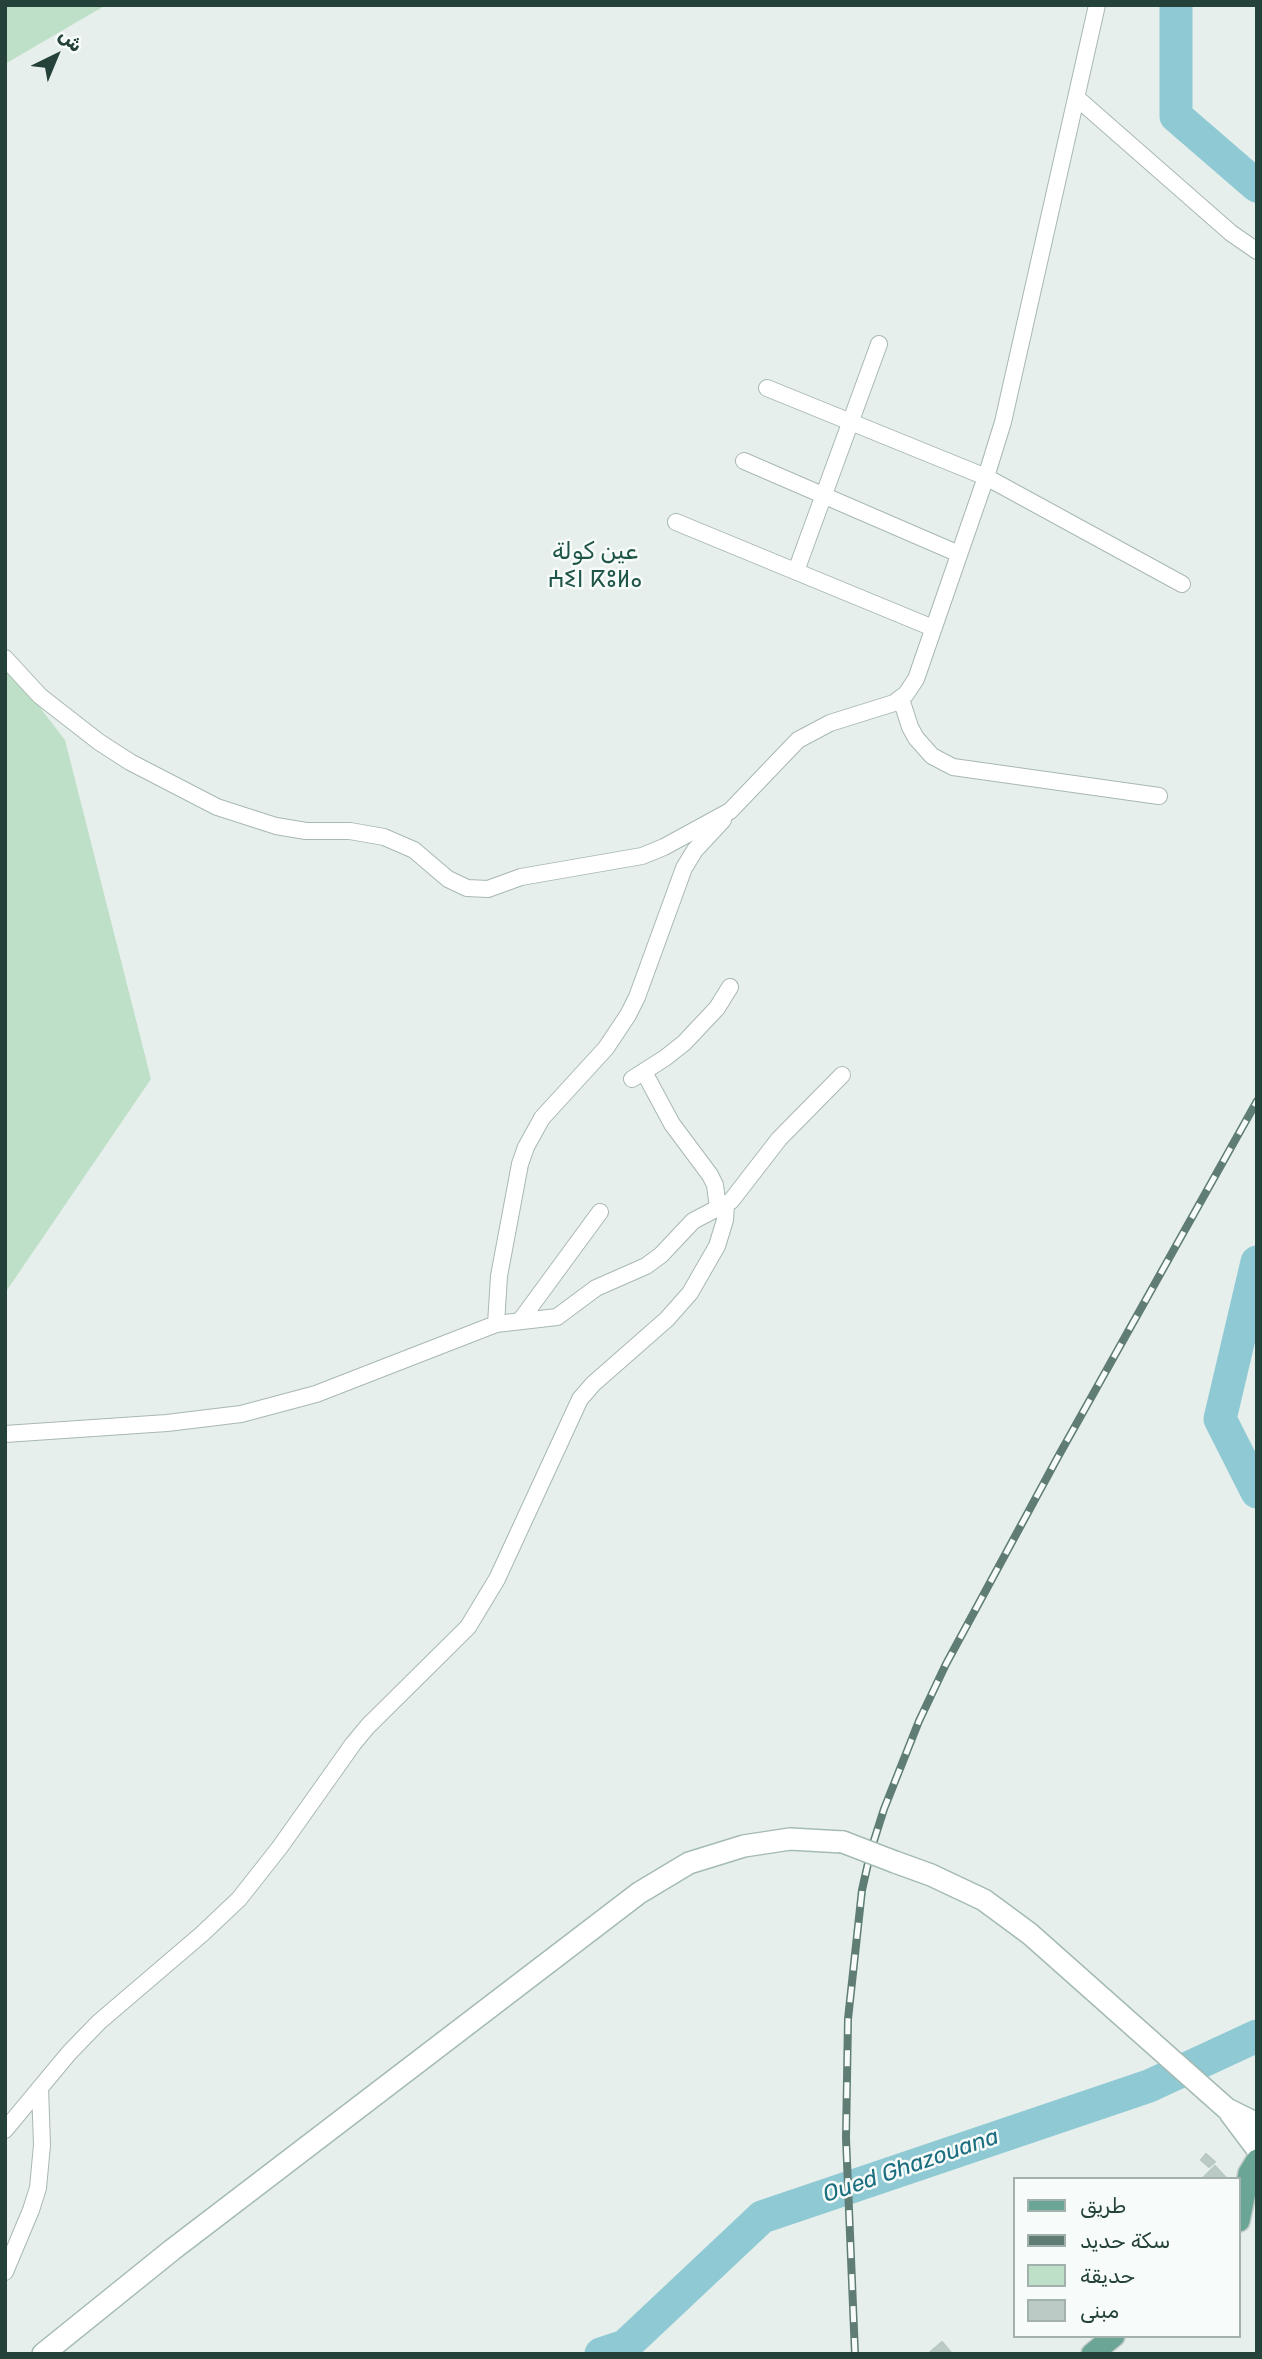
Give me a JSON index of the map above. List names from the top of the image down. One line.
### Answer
{"districts":["عين كولة ⵄⵉⵏ ⴽⵓⵍⴰ"],"water":["Oued Ghazouana"],"legend":["طريق","سكة حديد","حديقة","مبنى"],"north":"top right"}
